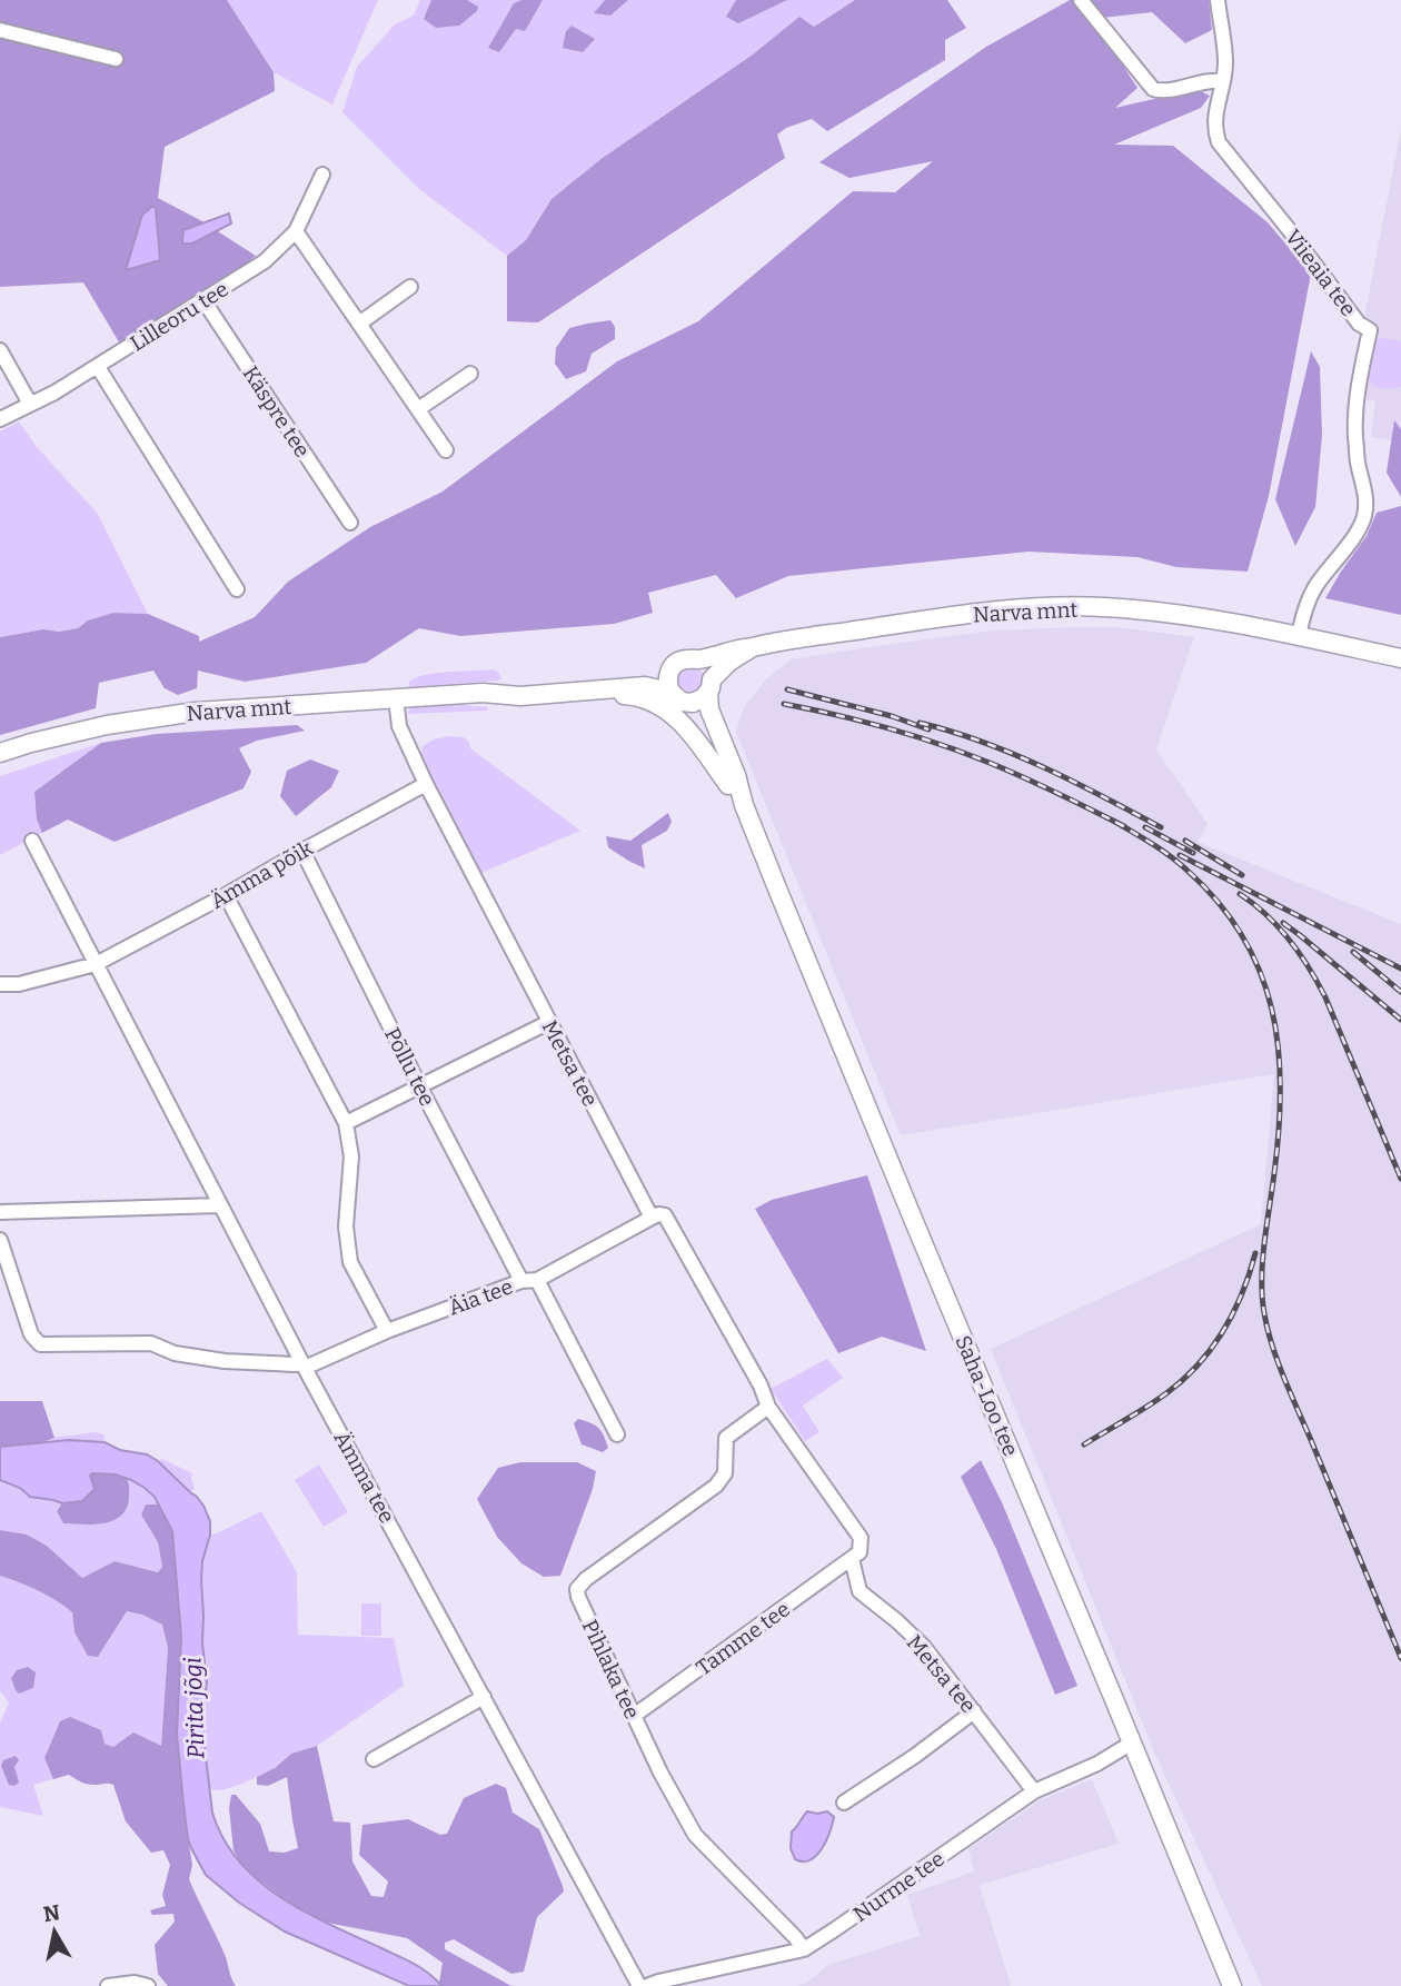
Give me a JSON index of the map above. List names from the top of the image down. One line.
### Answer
{"streets":{"main road":["Narva mnt","Saha-Loo tee"],"street":["Viieaia tee","Lilleoru tee","Käspre tee","Ämma põik","Metsa tee","Põllu tee","Äia tee","Ämma tee","Tamme tee","Pihlaka tee","Nurme tee"]},"crossings":[["Viieaia tee","Narva mnt"],["Lilleoru tee","Käspre tee"],["Narva mnt","Metsa tee"],["Narva mnt","Saha-Loo tee"],["Ämma põik","Metsa tee"],["Ämma põik","Põllu tee"],["Ämma põik","Ämma tee"],["Metsa tee","Äia tee"],["Metsa tee","Tamme tee"],["Metsa tee","Pihlaka tee"],["Metsa tee","Nurme tee"],["Põllu tee","Äia tee"],["Äia tee","Ämma tee"],["Saha-Loo tee","Nurme tee"],["Tamme tee","Pihlaka tee"],["Pihlaka tee","Nurme tee"]],"water":["Pirita jõgi"],"north":"top"}
